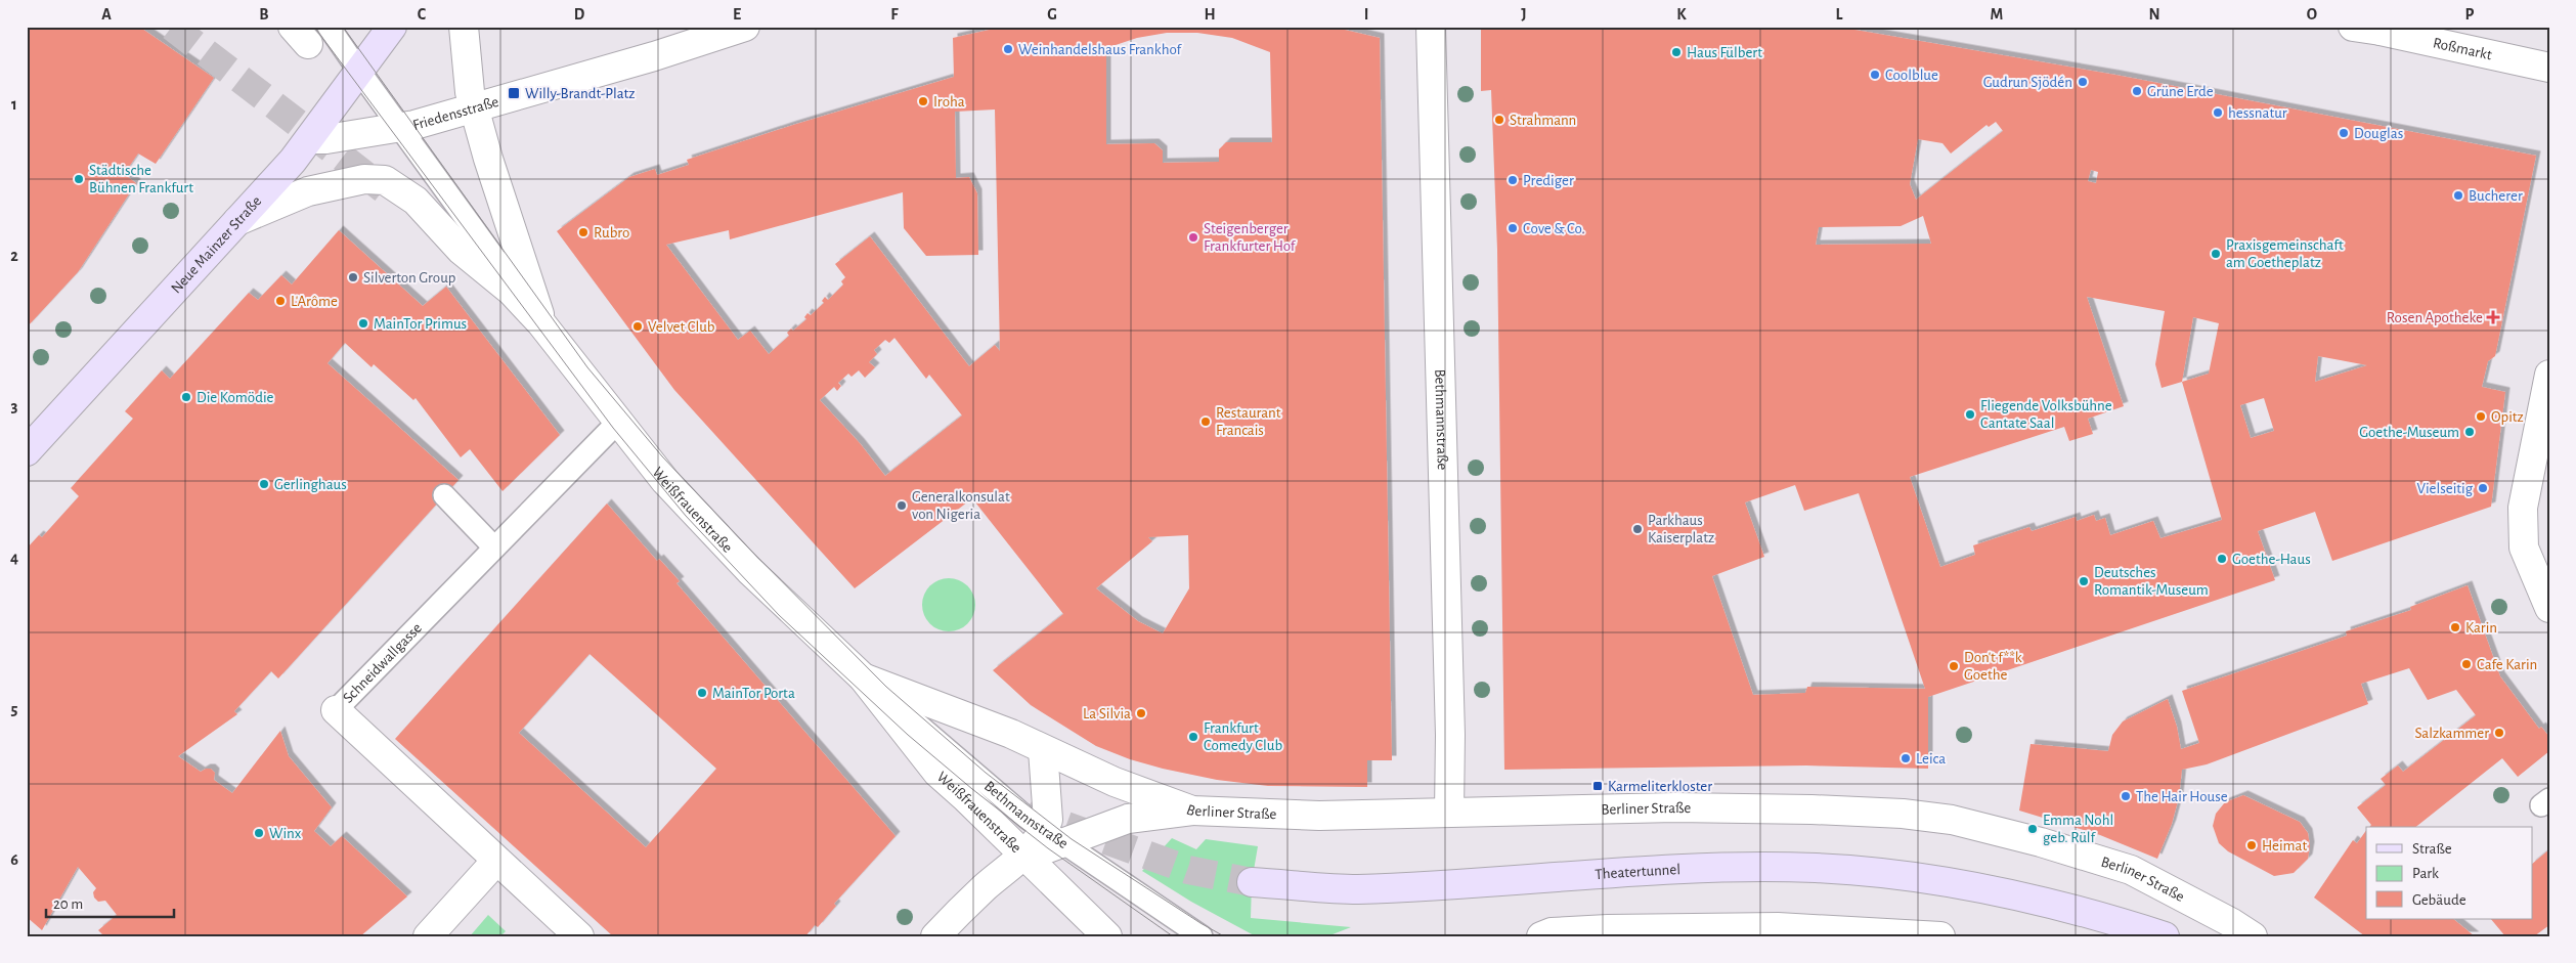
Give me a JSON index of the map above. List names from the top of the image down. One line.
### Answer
{"streets":{"main road":["Neue Mainzer Straße","Theatertunnel"],"street":["Roßmarkt","Friedensstraße","Bethmannstraße","Weißfrauenstraße","Schneidwallgasse","Berliner Straße"]},"crossings":[["Friedensstraße","Neue Mainzer Straße"],["Friedensstraße","Weißfrauenstraße"],["Neue Mainzer Straße","Weißfrauenstraße"],["Bethmannstraße","Weißfrauenstraße"],["Bethmannstraße","Berliner Straße"],["Weißfrauenstraße","Schneidwallgasse"],["Weißfrauenstraße","Berliner Straße"]],"places":{"other":["Weinhandelshaus Frankhof","Haus Fülbert","Coolblue","Gudrun Sjödén","Grüne Erde","Iroha","hessnatur","Strahmann","Douglas","Städtische Bühnen Frankfurt","Prediger","Bucherer","Cove & Co.","Rubro","Steigenberger Frankfurter Hof","Praxisgemeinschaft am Goetheplatz","Silverton Group","L'Arôme","MainTor Primus","Velvet Club","Die Komödie","Fliegende Volksbühne Cantate Saal","Opitz","Restaurant Francais","Goethe-Museum","Gerlinghaus","Vielseitig","Generalkonsulat von Nigeria","Parkhaus Kaiserplatz","Goethe-Haus","Deutsches Romantik-Museum","Karin","Cafe Karin","Don't f**k Goethe","MainTor Porta","La Silvia","Salzkammer","Frankfurt Comedy Club","Leica","The Hair House","Emma Nohl geb. Rülf","Winx","Heimat"],"transit":["Willy-Brandt-Platz","Karmeliterkloster"],"health":["Rosen Apotheke"]},"legend":["Straße","Park","Gebäude"],"scale_bar":"20 m","grid":{"columns":["A","B","C","D","E","F","G","H","I","J","K","L","M","N","O","P"],"rows":["1","2","3","4","5","6"]}}
